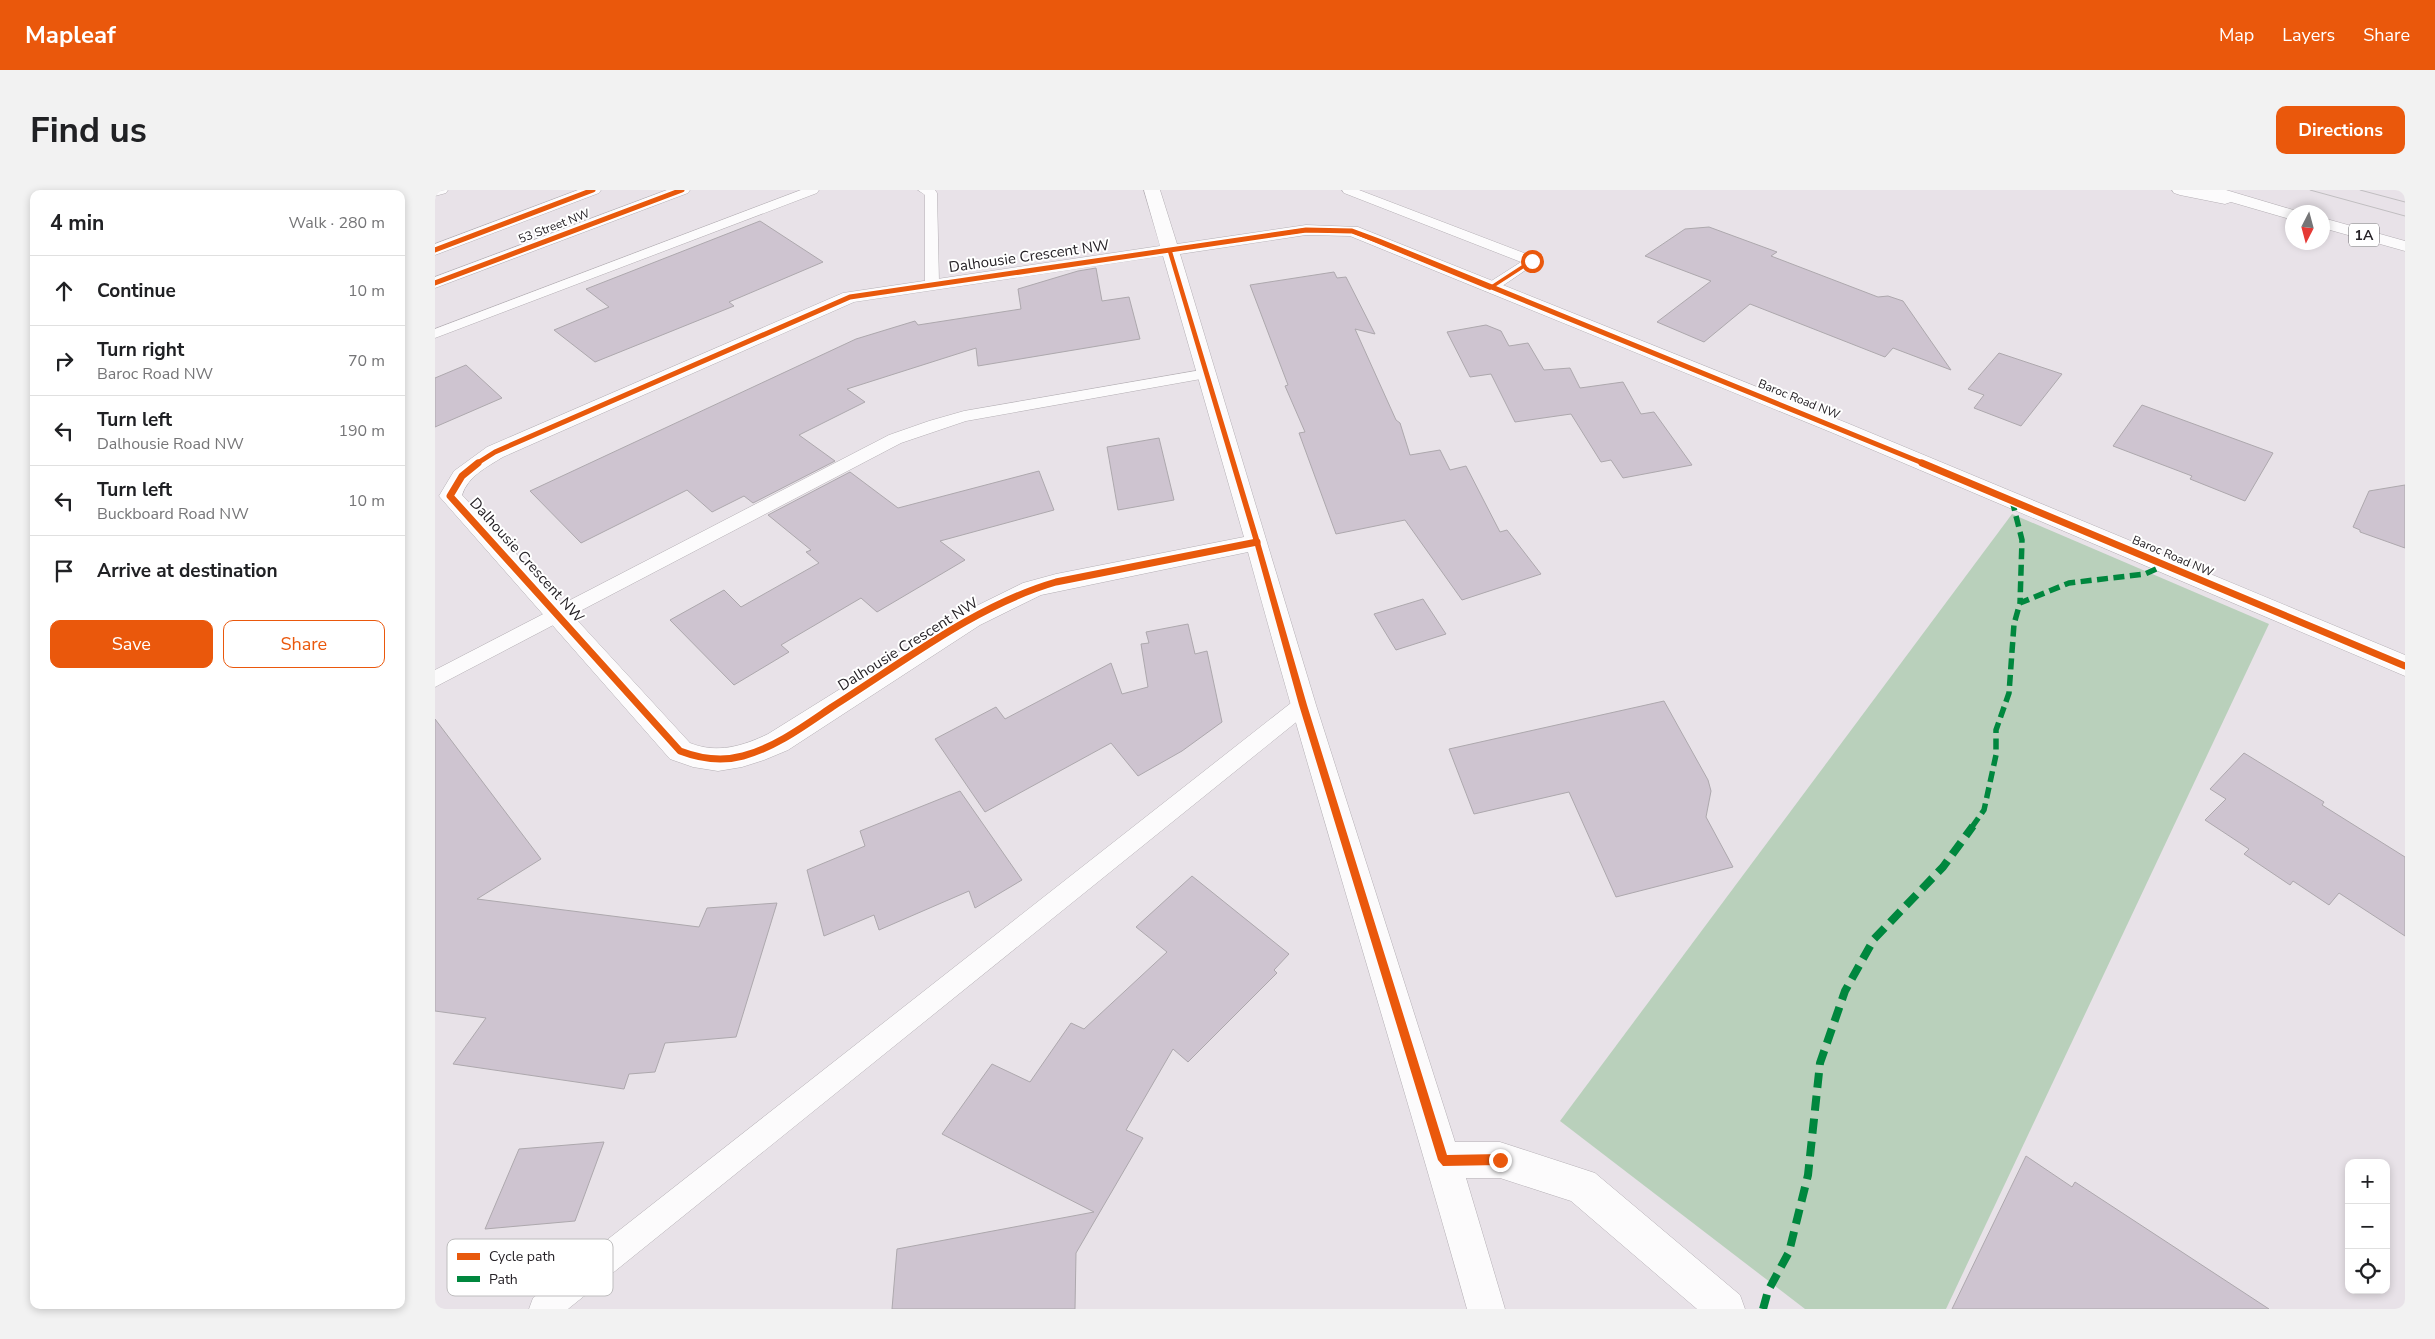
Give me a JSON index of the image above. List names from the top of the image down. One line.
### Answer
{"streets":{"main road":["53 Street NW","1A","Dalhousie Crescent NW","Baroc Road NW"]},"crossings":[["Dalhousie Crescent NW","Baroc Road NW"]],"legend":["Cycle path","Path"],"north":"bottom","page":{"header":"Mapleaf","nav":["Map","Layers","Share"],"buttons":["Directions",["Save","Share"]],"title":"Find us","heading":["4 min","Walk · 280 m"],"list":[["Continue","10 m"],["Turn right","Baroc Road NW","70 m"],["Turn left","Dalhousie Road NW","190 m"],["Turn left","Buckboard Road NW","10 m"],"Arrive at destination"],"map_buttons":["+","−"]}}
